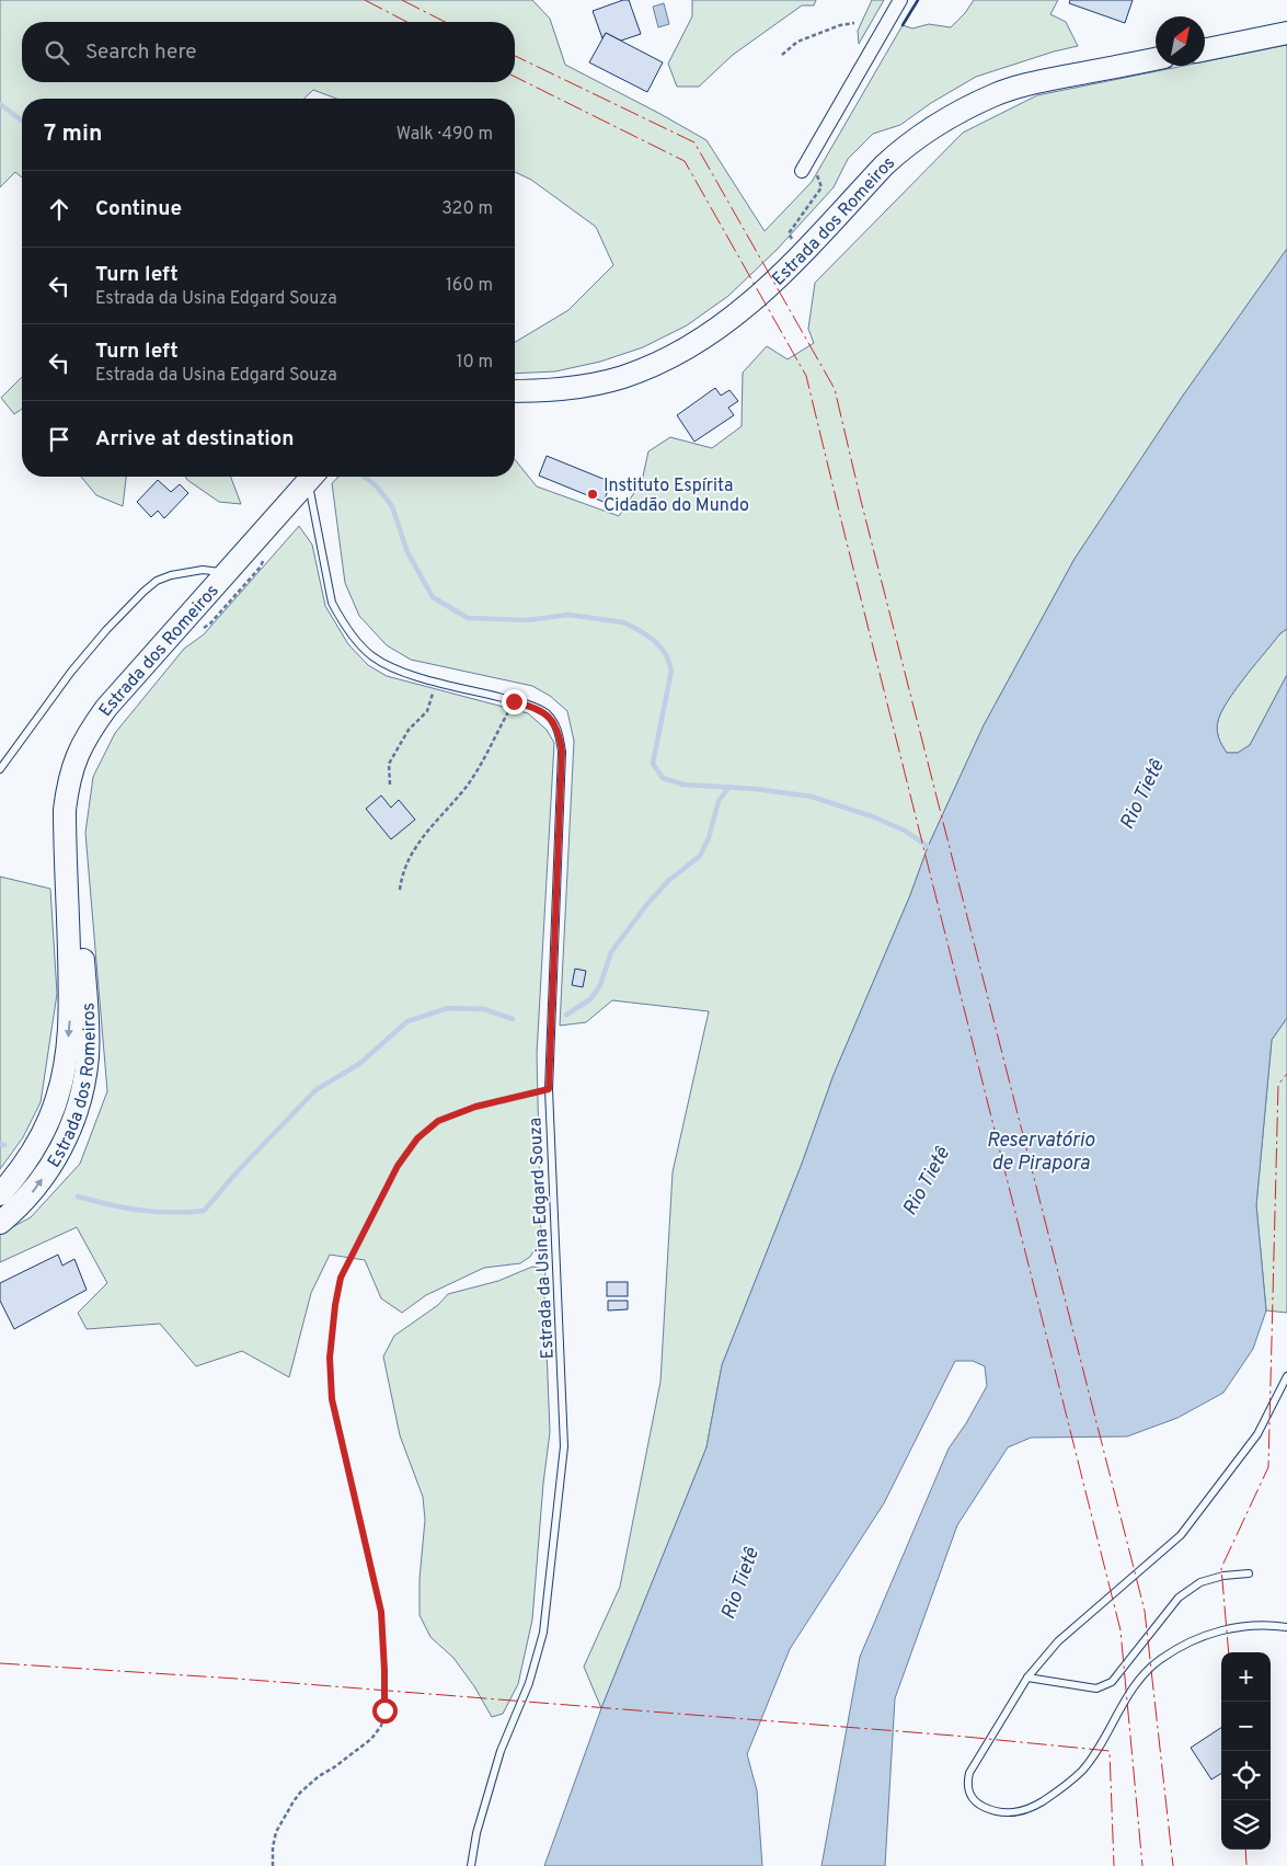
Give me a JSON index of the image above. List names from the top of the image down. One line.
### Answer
{"streets":{"main road":["Estrada dos Romeiros"],"lane":["Estrada da Usina Edgard Souza"]},"water":["Rio Tietê","Reservatório de Pirapora"],"places":["Instituto Espírita Cidadão do Mundo"],"north":"top right","page":{"search":"Search here","heading":["7 min","Walk · 490 m"],"list":[["Continue","320 m"],["Turn left","Estrada da Usina Edgard Souza","160 m"],["Turn left","Estrada da Usina Edgard Souza","10 m"],"Arrive at destination"],"map_buttons":["+","−"]}}
